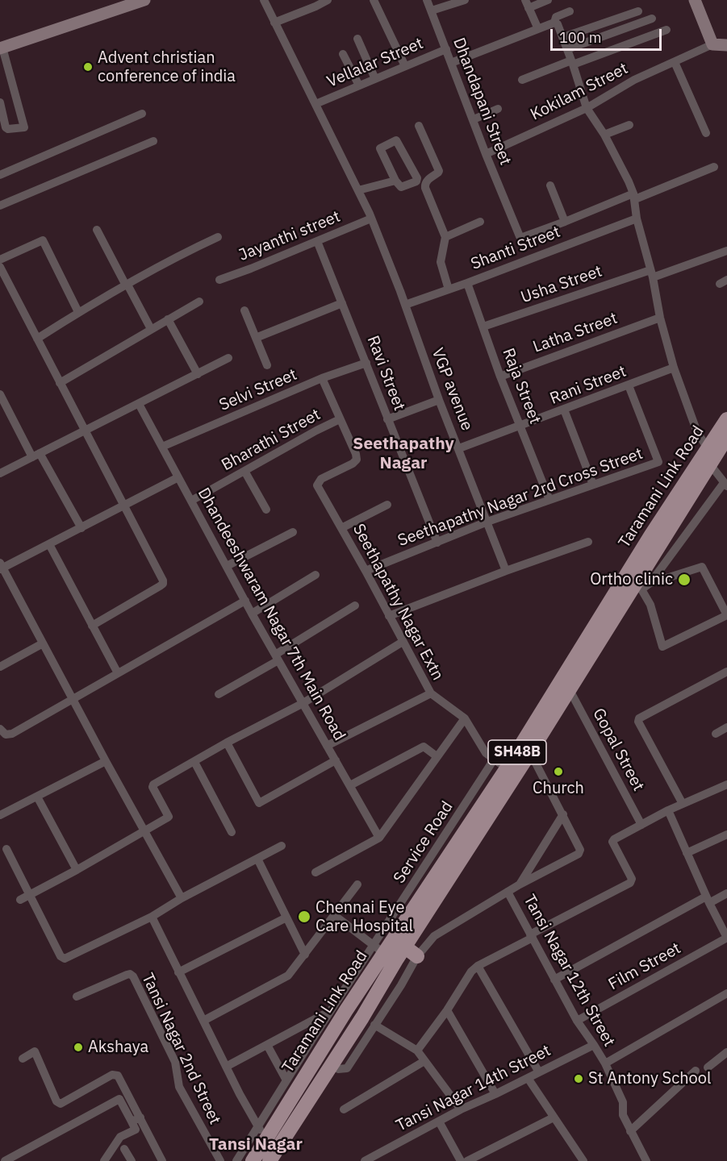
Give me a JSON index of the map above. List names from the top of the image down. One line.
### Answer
{"streets":{"main road":["Taramani Link Road","SH48B"],"street":["Vellalar Street","Kokilam Street","Dhandapani Street","Jayanthi street","Shanti Street","Usha Street","Latha Street","Ravi Street","Rani Street","Raja Street","VGP avenue","Selvi Street","Bharathi Street","Seethapathy Nagar 2rd Cross Street","Seethapathy Nagar Extn","Dhandeeshwaram Nagar 7th Main Road","Gopal Street","Service Road","Film Street","Tansi Nagar 12th Street","Tansi Nagar 2nd Street","Tansi Nagar 14th Street"]},"crossings":[["Vellalar Street","Dhandapani Street"],["Vellalar Street","VGP avenue"],["Kokilam Street","Dhandapani Street"],["Jayanthi street","Ravi Street"],["Jayanthi street","VGP avenue"],["Shanti Street","Raja Street"],["Shanti Street","VGP avenue"],["Usha Street","Raja Street"],["Latha Street","Raja Street"],["Ravi Street","Selvi Street"],["Ravi Street","Seethapathy Nagar 2rd Cross Street"],["Rani Street","Raja Street"],["Rani Street","VGP avenue"],["Rani Street","Seethapathy Nagar 2rd Cross Street"],["Raja Street","Seethapathy Nagar 2rd Cross Street"],["VGP avenue","Seethapathy Nagar 2rd Cross Street"],["Selvi Street","Dhandeeshwaram Nagar 7th Main Road"],["Bharathi Street","Seethapathy Nagar Extn"],["Bharathi Street","Dhandeeshwaram Nagar 7th Main Road"],["Taramani Link Road","Seethapathy Nagar Extn"],["Taramani Link Road","Gopal Street"],["Taramani Link Road","Service Road"],["Seethapathy Nagar 2rd Cross Street","Seethapathy Nagar Extn"],["Seethapathy Nagar Extn","Service Road"],["Film Street","Tansi Nagar 12th Street"],["Tansi Nagar 12th Street","Tansi Nagar 14th Street"]],"districts":["Seethapathy Nagar","Tansi Nagar"],"places":["Advent christian conference of india","Ortho clinic","Church","Chennai Eye Care Hospital","Akshaya","St Antony School"],"scale_bar":"100 m"}
